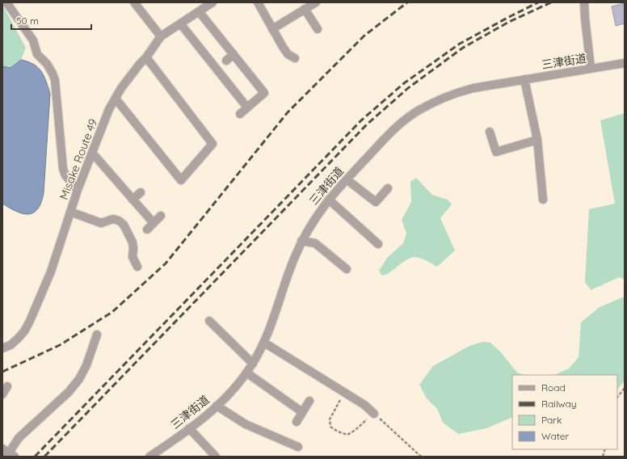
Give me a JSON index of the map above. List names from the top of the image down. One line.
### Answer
{"streets":{"street":["三津街道","Misake Route 49"]},"legend":["Road","Railway","Park","Water"],"scale_bar":"50 m"}
